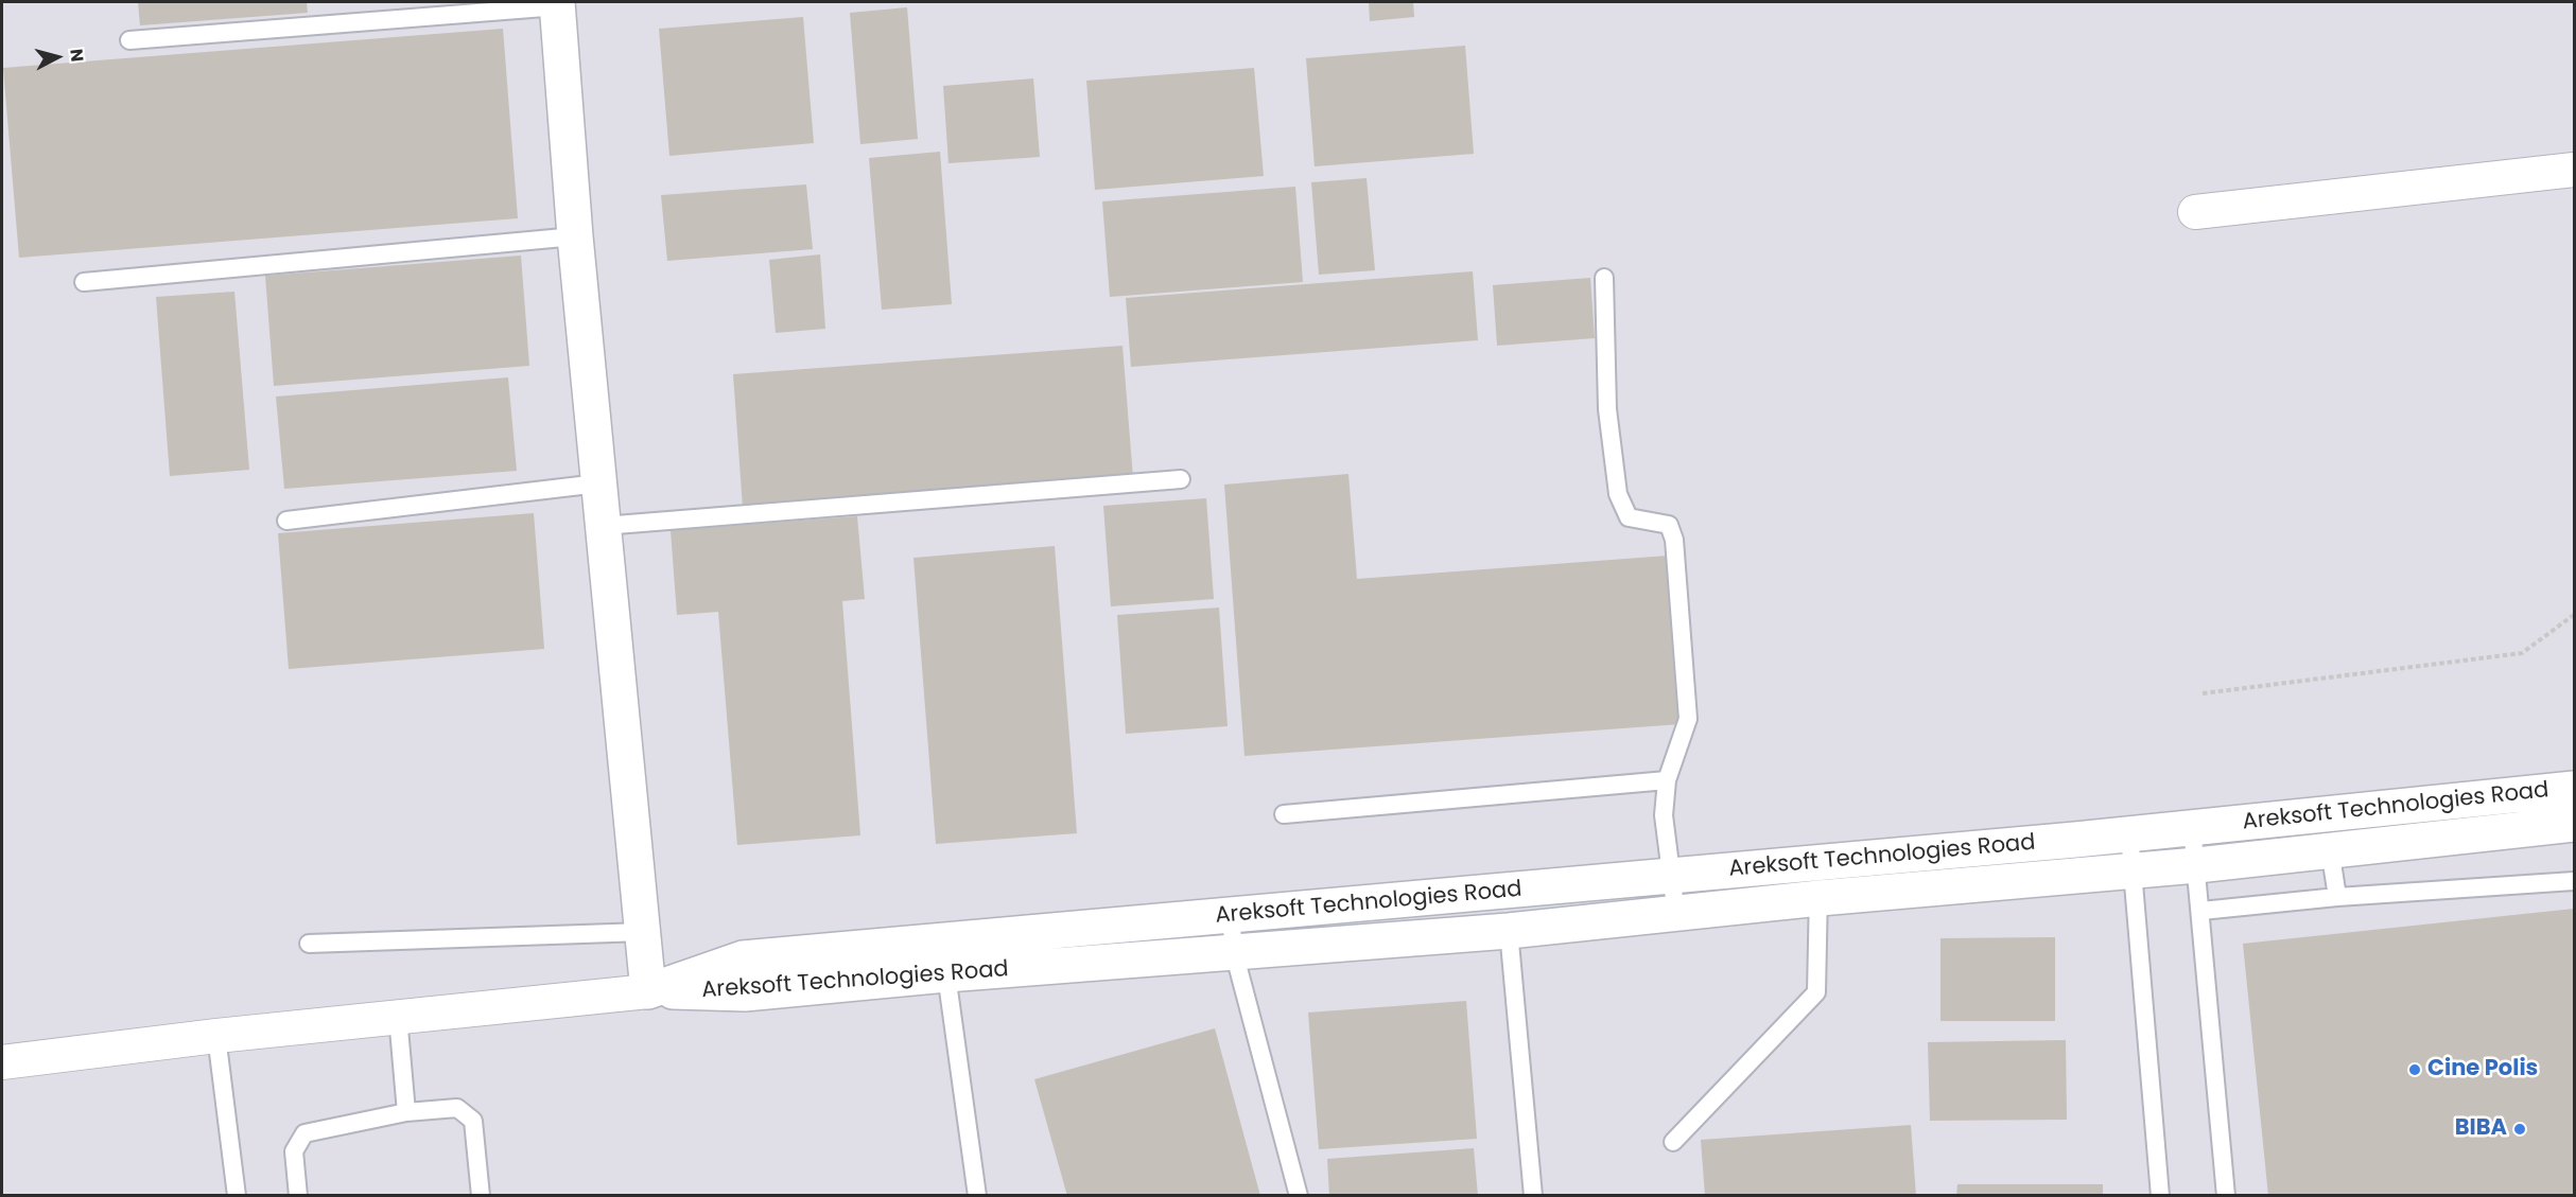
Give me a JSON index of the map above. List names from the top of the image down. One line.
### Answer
{"streets":{"street":["Areksoft Technologies Road"]},"places":["Cine Polis","BIBA"],"north":"right"}
